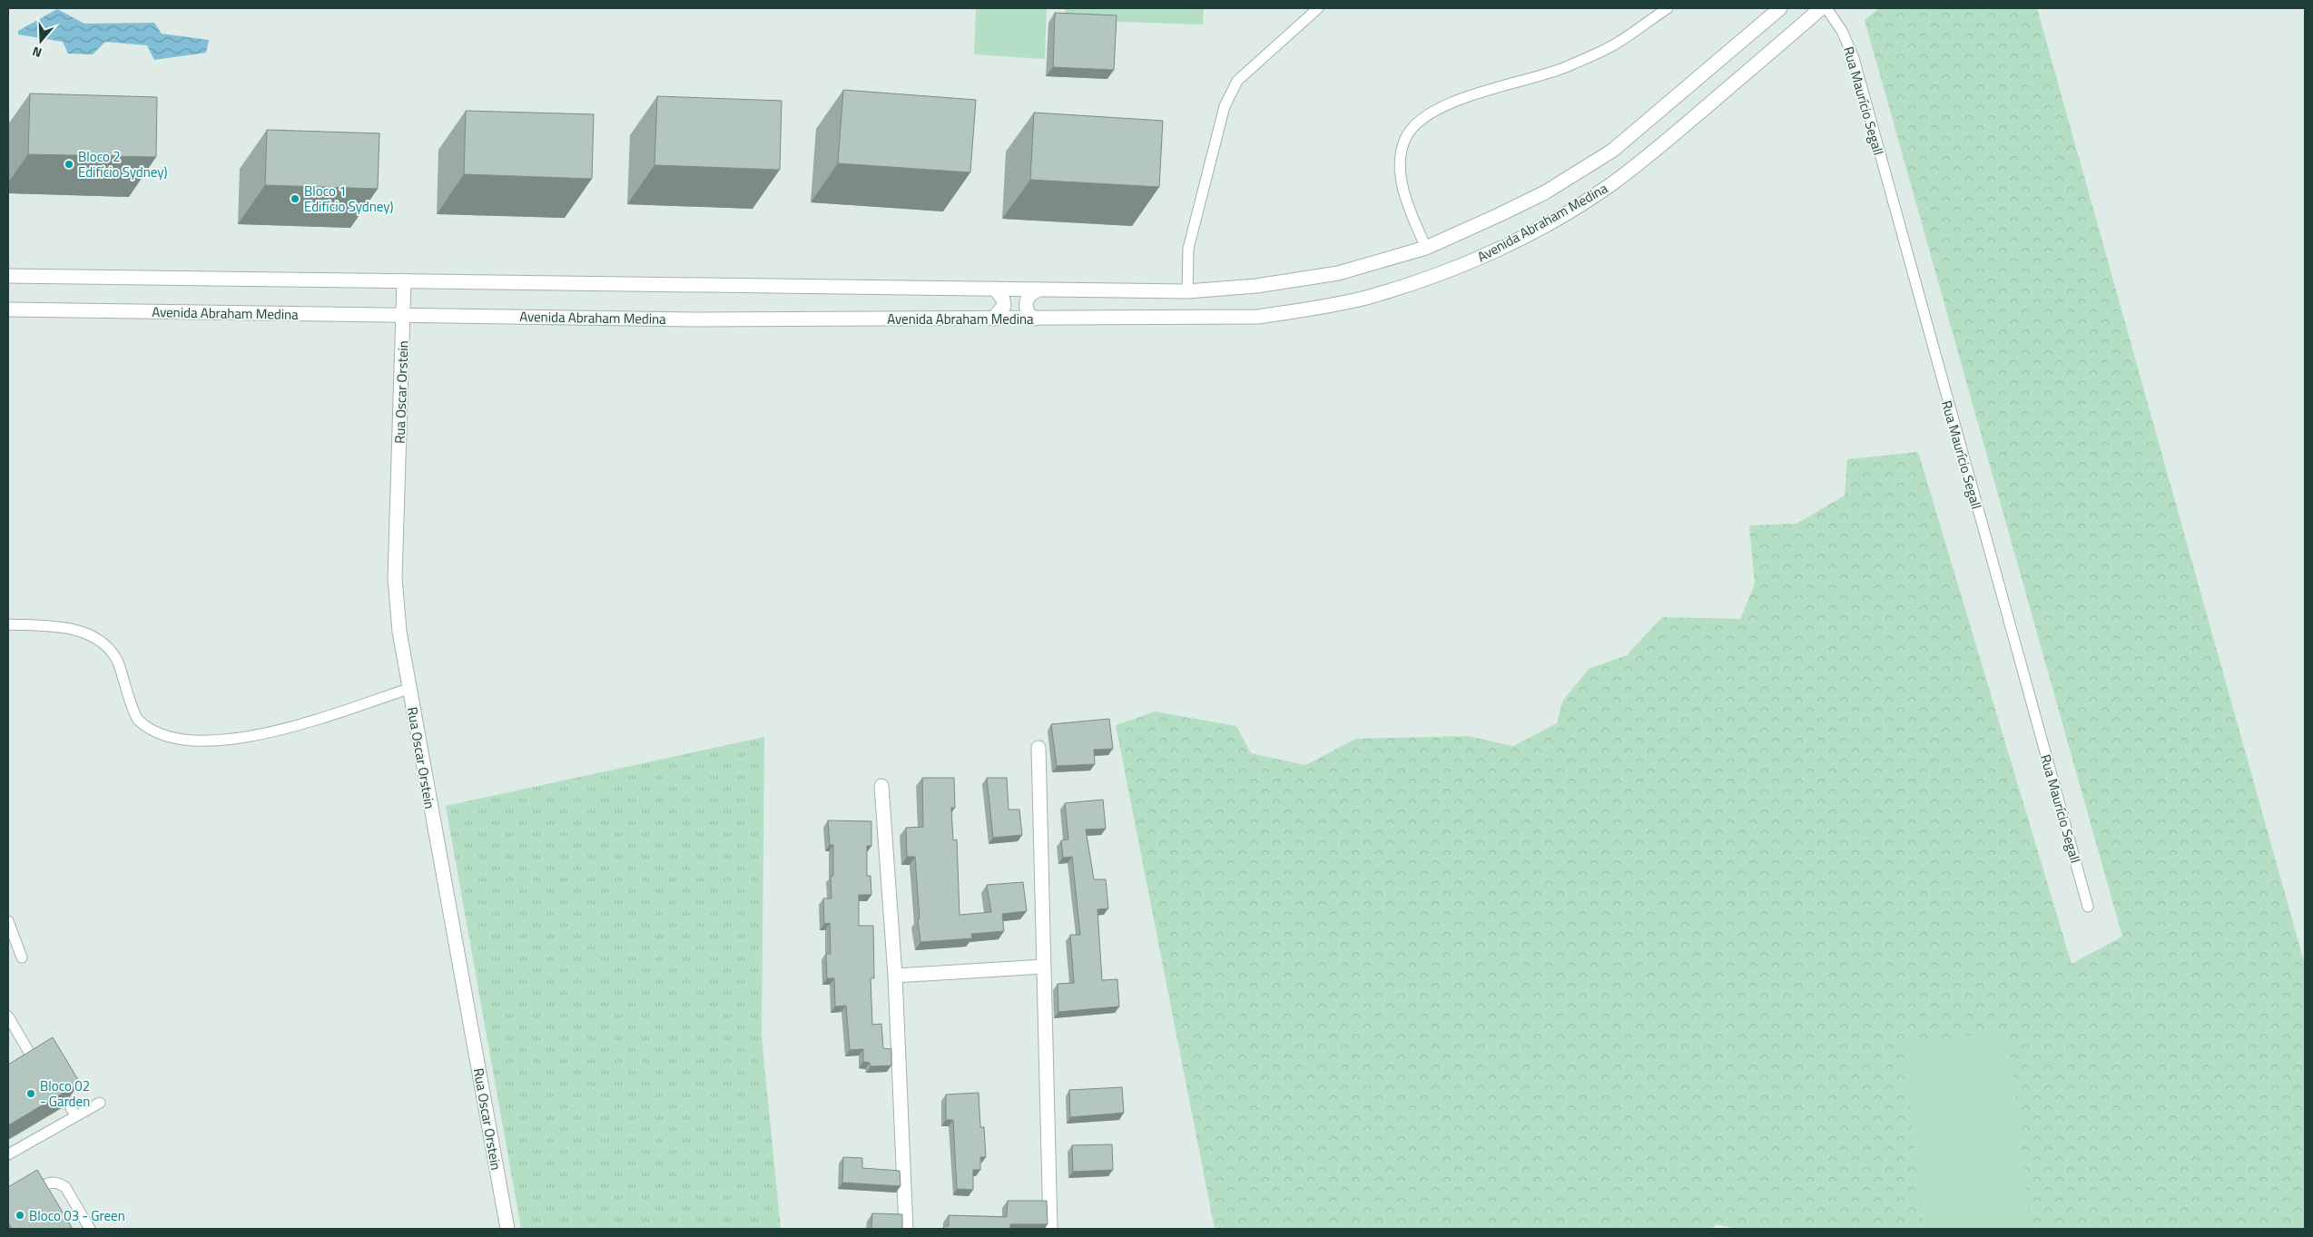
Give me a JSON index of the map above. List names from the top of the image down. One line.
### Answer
{"streets":{"street":["Avenida Abraham Medina","Rua Oscar Orstein"],"lane":["Rua Maurício Segall"]},"crossings":[["Avenida Abraham Medina","Rua Oscar Orstein"]],"places":["Bloco 2 Edifício Sydney)","Bloco 1 Edifício Sydney)","Bloco 02 - Garden","Bloco 03 - Green"],"north":"bottom"}
